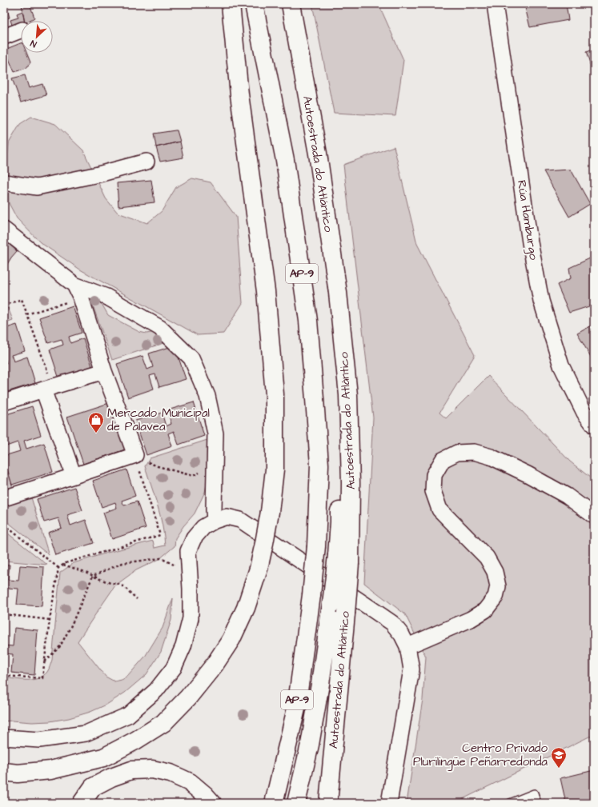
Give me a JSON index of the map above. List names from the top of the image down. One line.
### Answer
{"streets":{"highway":["Autoestrada do Atlántico","AP-9"],"street":["Rúa Hamburgo"]},"places":{"shop":["Mercado Municipal de Palavea"],"school or university":["Centro Privado Plurilingüe Peñarredonda"]},"north":"bottom left"}
